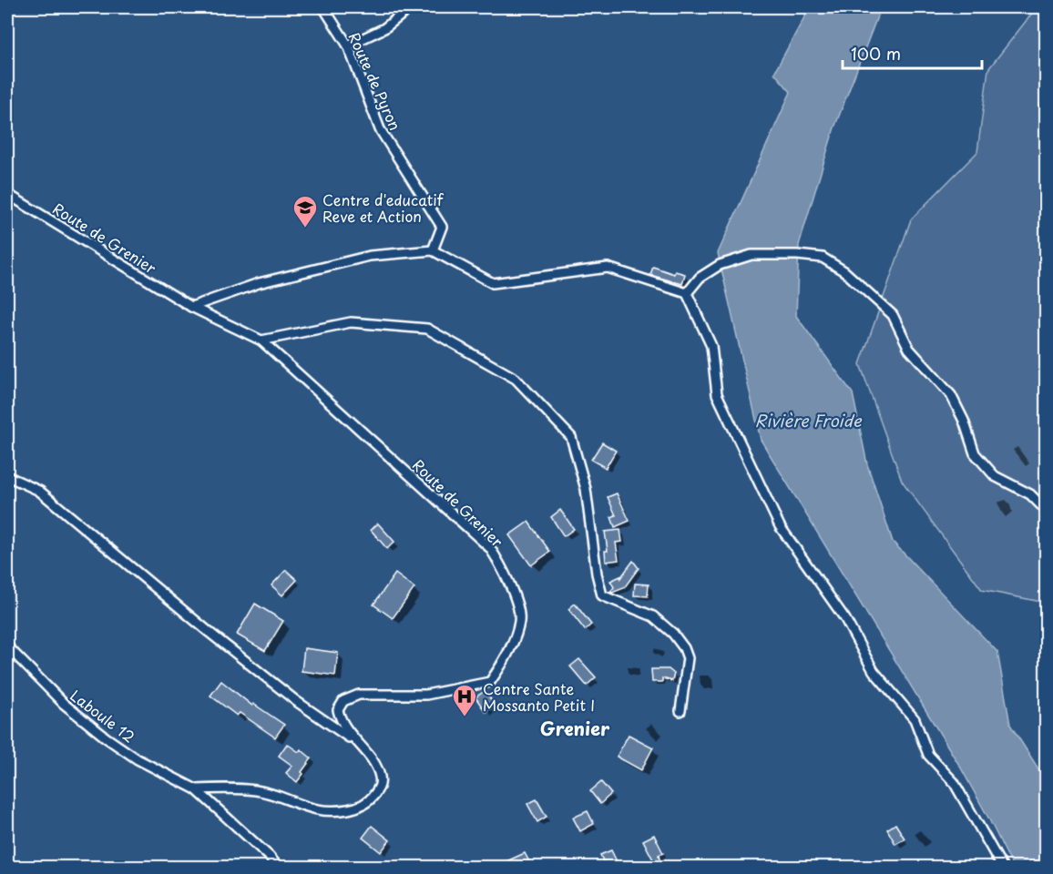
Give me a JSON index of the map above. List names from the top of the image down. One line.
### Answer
{"streets":{"street":["Route de Pyron","Route de Grenier","Laboule 12"]},"crossings":[["Route de Grenier","Laboule 12"]],"districts":["Grenier"],"water":["Rivière Froide"],"places":{"school or university":["Centre d'educatif Reve et Action"],"hospital":["Centre Sante Mossanto Petit I"]},"scale_bar":"100 m"}
